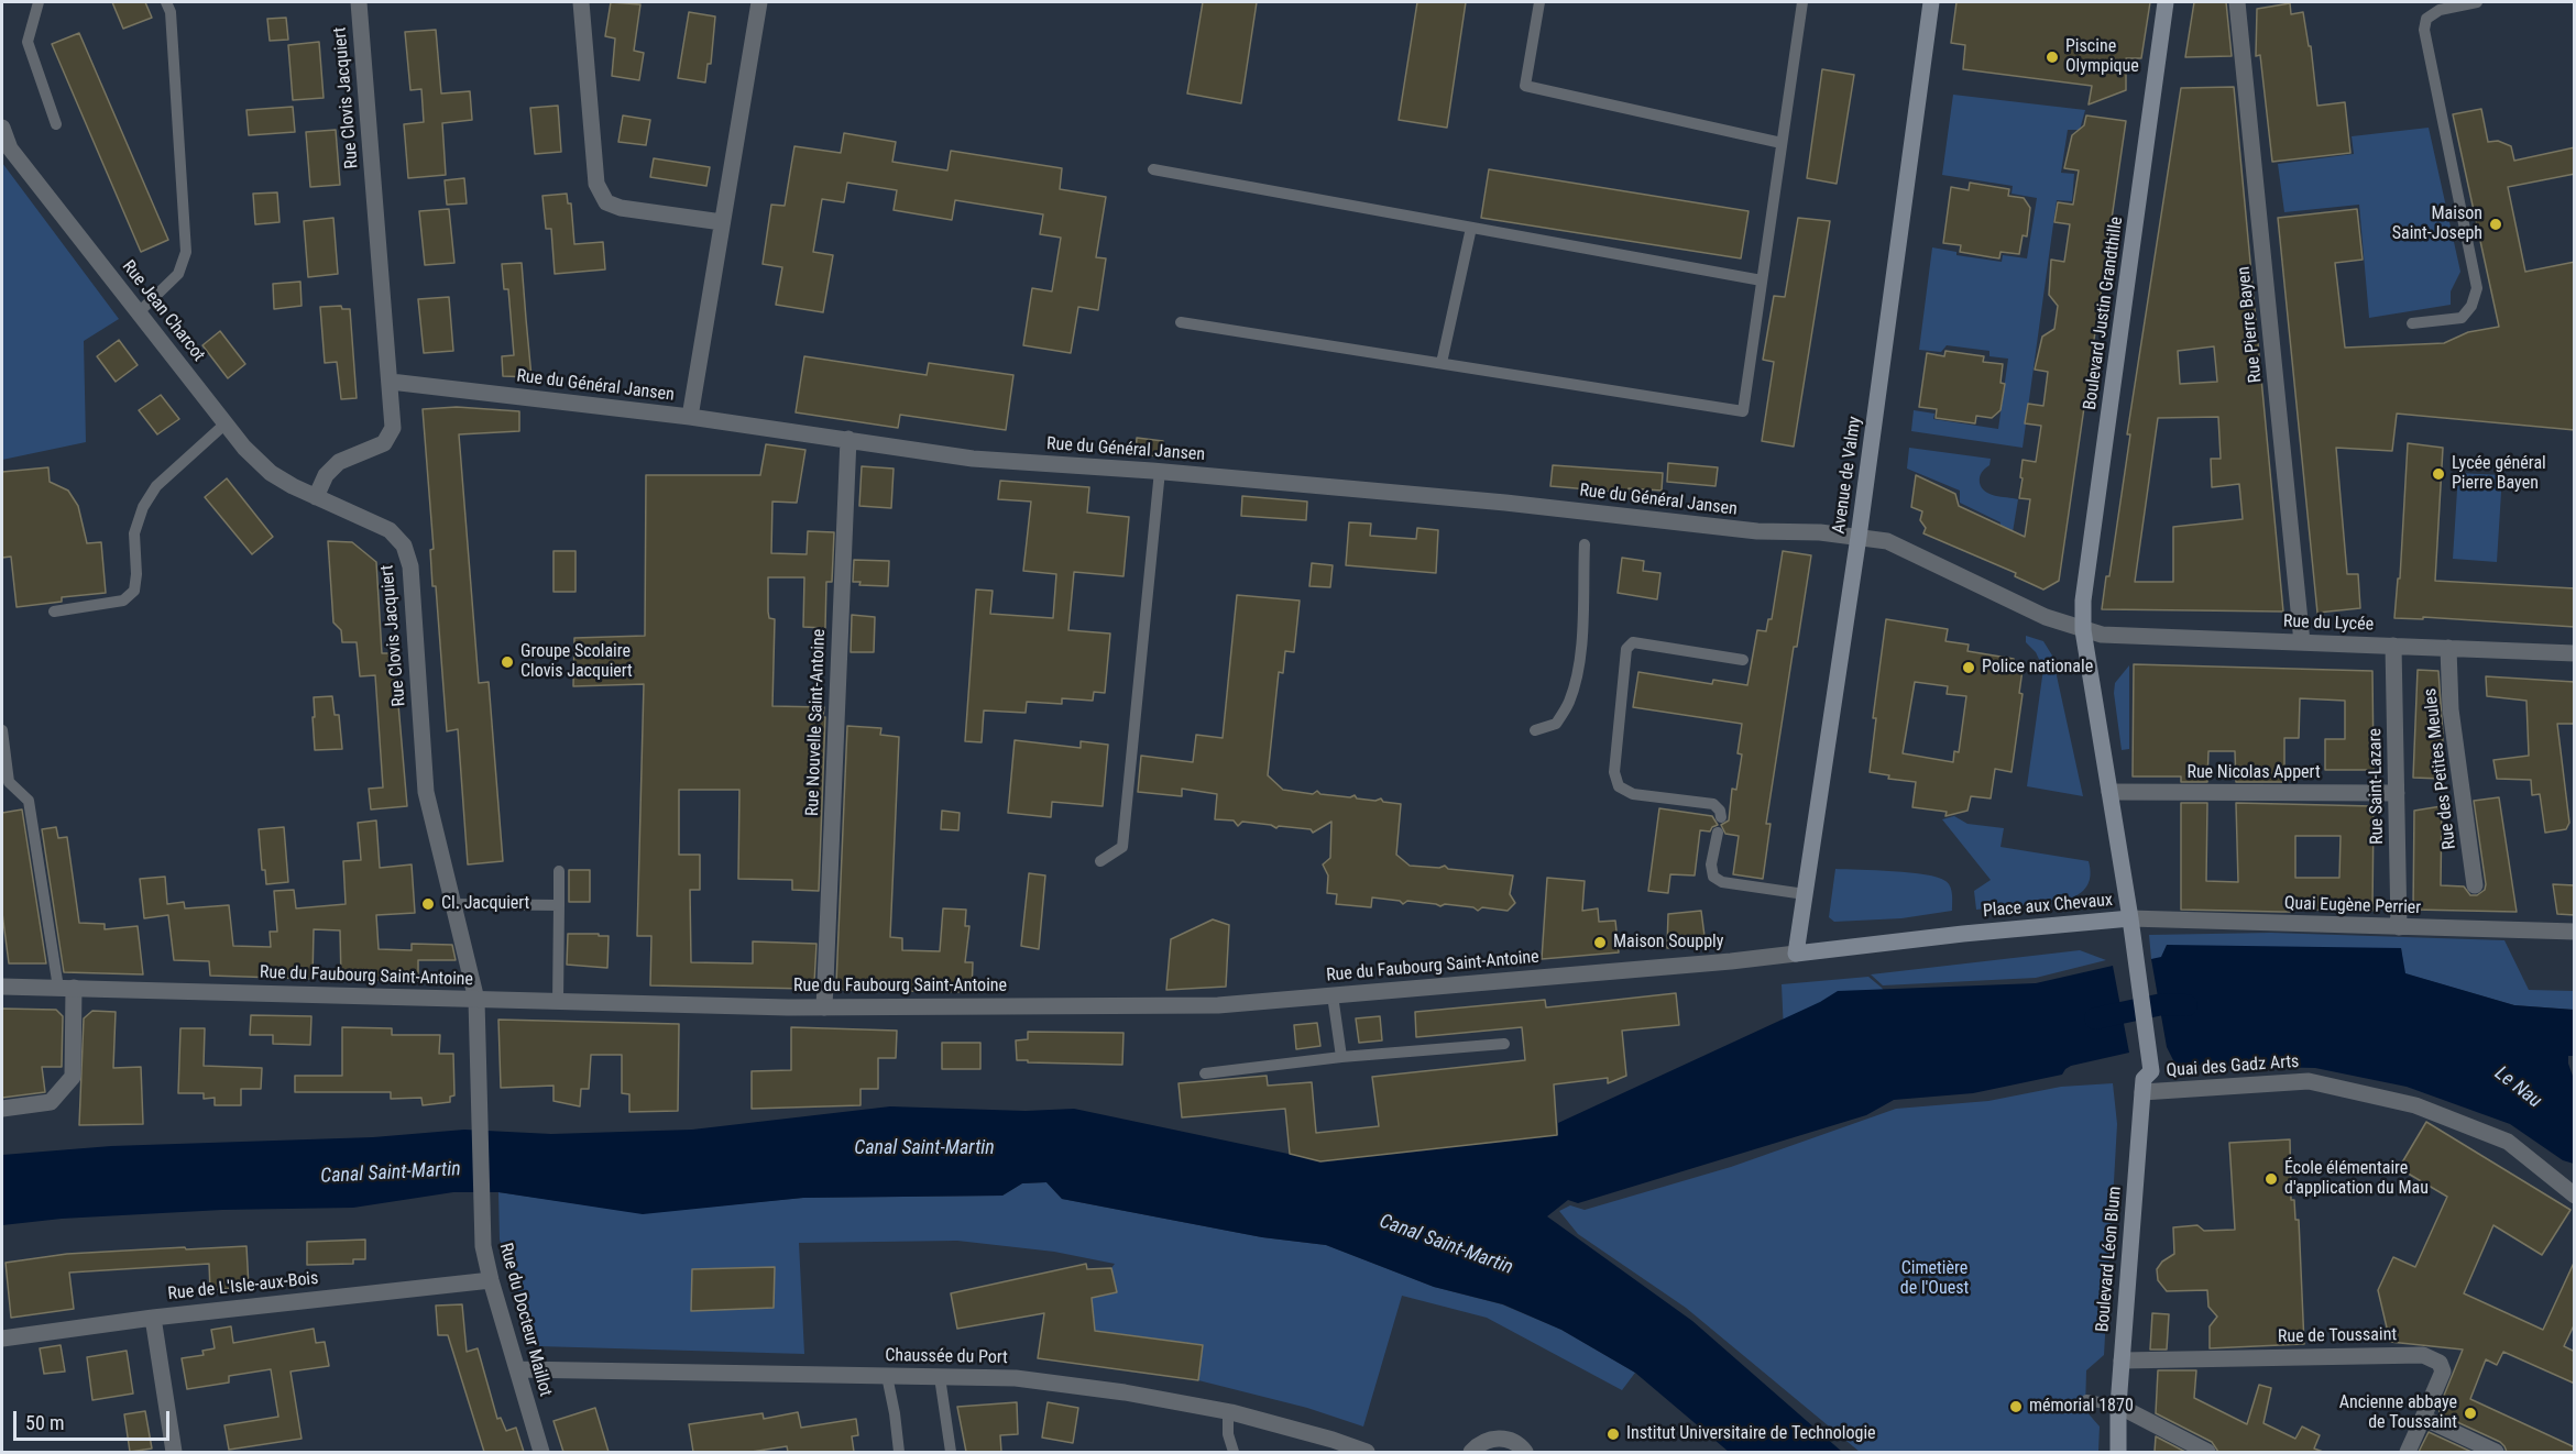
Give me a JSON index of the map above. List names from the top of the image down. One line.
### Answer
{"streets":{"main road":["Boulevard Justin Grandthille","Avenue de Valmy","Place aux Chevaux","Boulevard Léon Blum"],"street":["Rue Clovis Jacquiert","Rue Jean Charcot","Rue Pierre Bayen","Rue du Général Jansen","Rue du Lycée","Rue Nouvelle Saint-Antoine","Rue des Petites Meules","Rue Nicolas Appert","Rue Saint-Lazare","Quai Eugène Perrier","Rue du Faubourg Saint-Antoine","Quai des Gadz Arts","Rue de L'Isle-aux-Bois","Rue du Docteur Maillot","Rue de Toussaint","Chaussée du Port"]},"crossings":[["Rue Clovis Jacquiert","Rue Jean Charcot"],["Rue Clovis Jacquiert","Rue du Général Jansen"],["Rue Clovis Jacquiert","Rue du Faubourg Saint-Antoine"],["Rue Clovis Jacquiert","Rue du Docteur Maillot"],["Boulevard Justin Grandthille","Rue du Général Jansen"],["Boulevard Justin Grandthille","Rue du Lycée"],["Boulevard Justin Grandthille","Place aux Chevaux"],["Rue Pierre Bayen","Rue du Lycée"],["Rue du Général Jansen","Avenue de Valmy"],["Rue du Général Jansen","Rue du Lycée"],["Rue du Général Jansen","Rue Nouvelle Saint-Antoine"],["Rue du Général Jansen","Place aux Chevaux"],["Avenue de Valmy","Place aux Chevaux"],["Avenue de Valmy","Rue du Faubourg Saint-Antoine"],["Rue du Lycée","Rue des Petites Meules"],["Rue du Lycée","Rue Saint-Lazare"],["Rue du Lycée","Place aux Chevaux"],["Rue Nouvelle Saint-Antoine","Rue du Faubourg Saint-Antoine"],["Rue Nicolas Appert","Rue Saint-Lazare"],["Rue Nicolas Appert","Place aux Chevaux"],["Rue Saint-Lazare","Quai Eugène Perrier"],["Place aux Chevaux","Quai Eugène Perrier"],["Place aux Chevaux","Rue du Faubourg Saint-Antoine"],["Place aux Chevaux","Boulevard Léon Blum"],["Quai Eugène Perrier","Boulevard Léon Blum"],["Rue du Faubourg Saint-Antoine","Rue du Docteur Maillot"],["Quai des Gadz Arts","Boulevard Léon Blum"],["Boulevard Léon Blum","Rue de Toussaint"],["Rue de L'Isle-aux-Bois","Rue du Docteur Maillot"],["Rue du Docteur Maillot","Chaussée du Port"]],"water":["Le Nau","Canal Saint-Martin"],"parks":["Cimetière de l'Ouest"],"places":["Piscine Olympique","Maison Saint-Joseph","Lycée général Pierre Bayen","Groupe Scolaire Clovis Jacquiert","Police nationale","Cl. Jacquiert","Maison Soupply","École élémentaire d'application du Mau","mémorial 1870","Ancienne abbaye de Toussaint","Institut Universitaire de Technologie"],"scale_bar":"50 m"}
